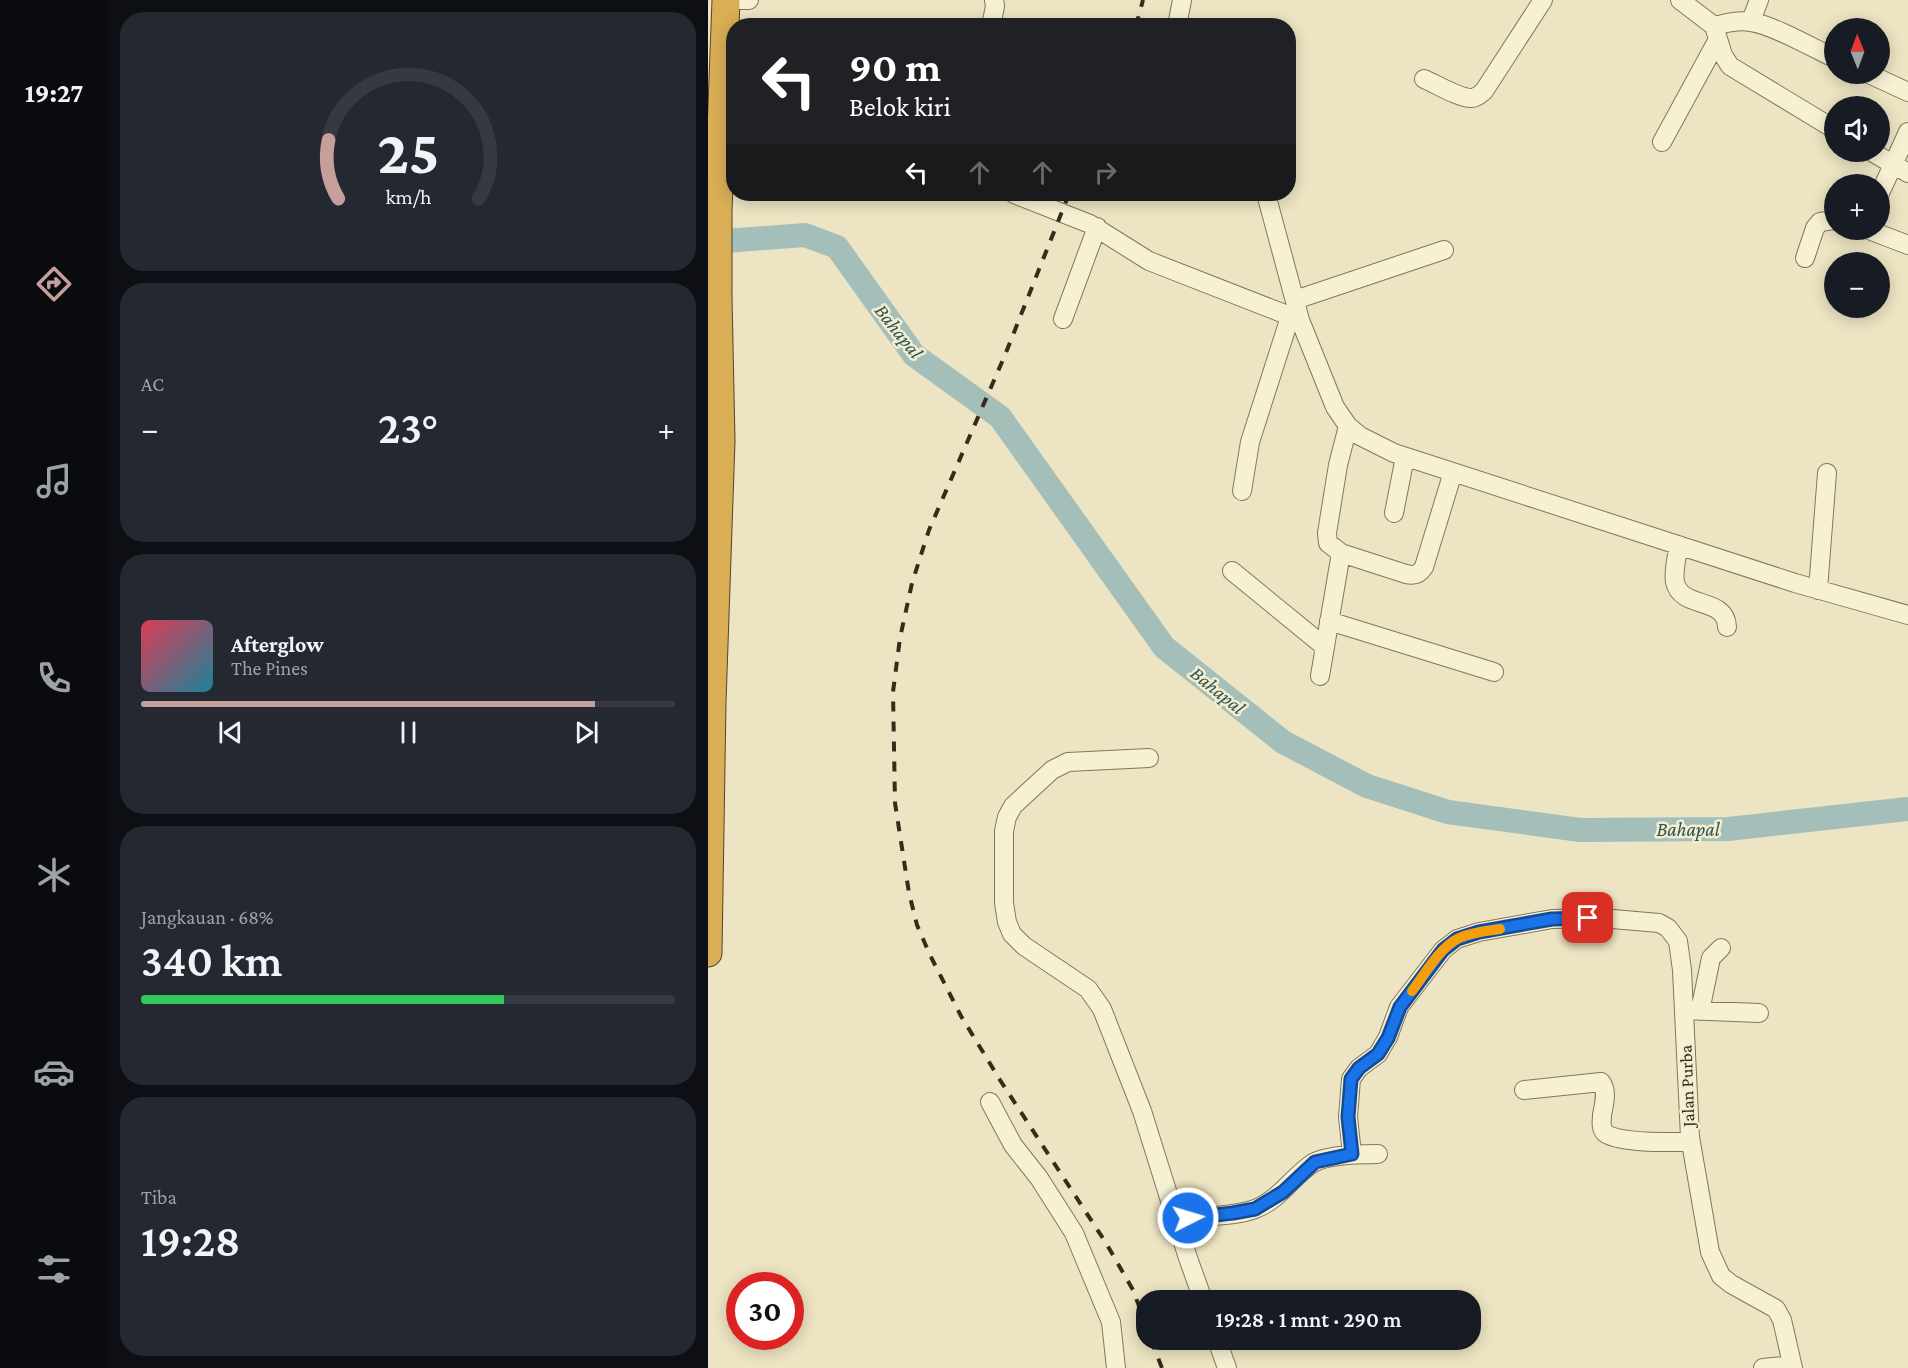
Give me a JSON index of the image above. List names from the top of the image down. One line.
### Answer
{"streets":{"street":["Jalan Purba"]},"water":["Bahapal"],"north":"top","page":{"tabs":"19:27","map_buttons":["+","−"],"turn":["90 m","Belok kiri"],"tile":["AC",["Jangkauan · 68%","340 km"],["Tiba","19:28"]],"heat":["−","23°","+"],"song":["Afterglow","The Pines"],"limit":"30","trip":"19:28 · 1 mnt · 290 m","gauge":["25","km/h"]}}
